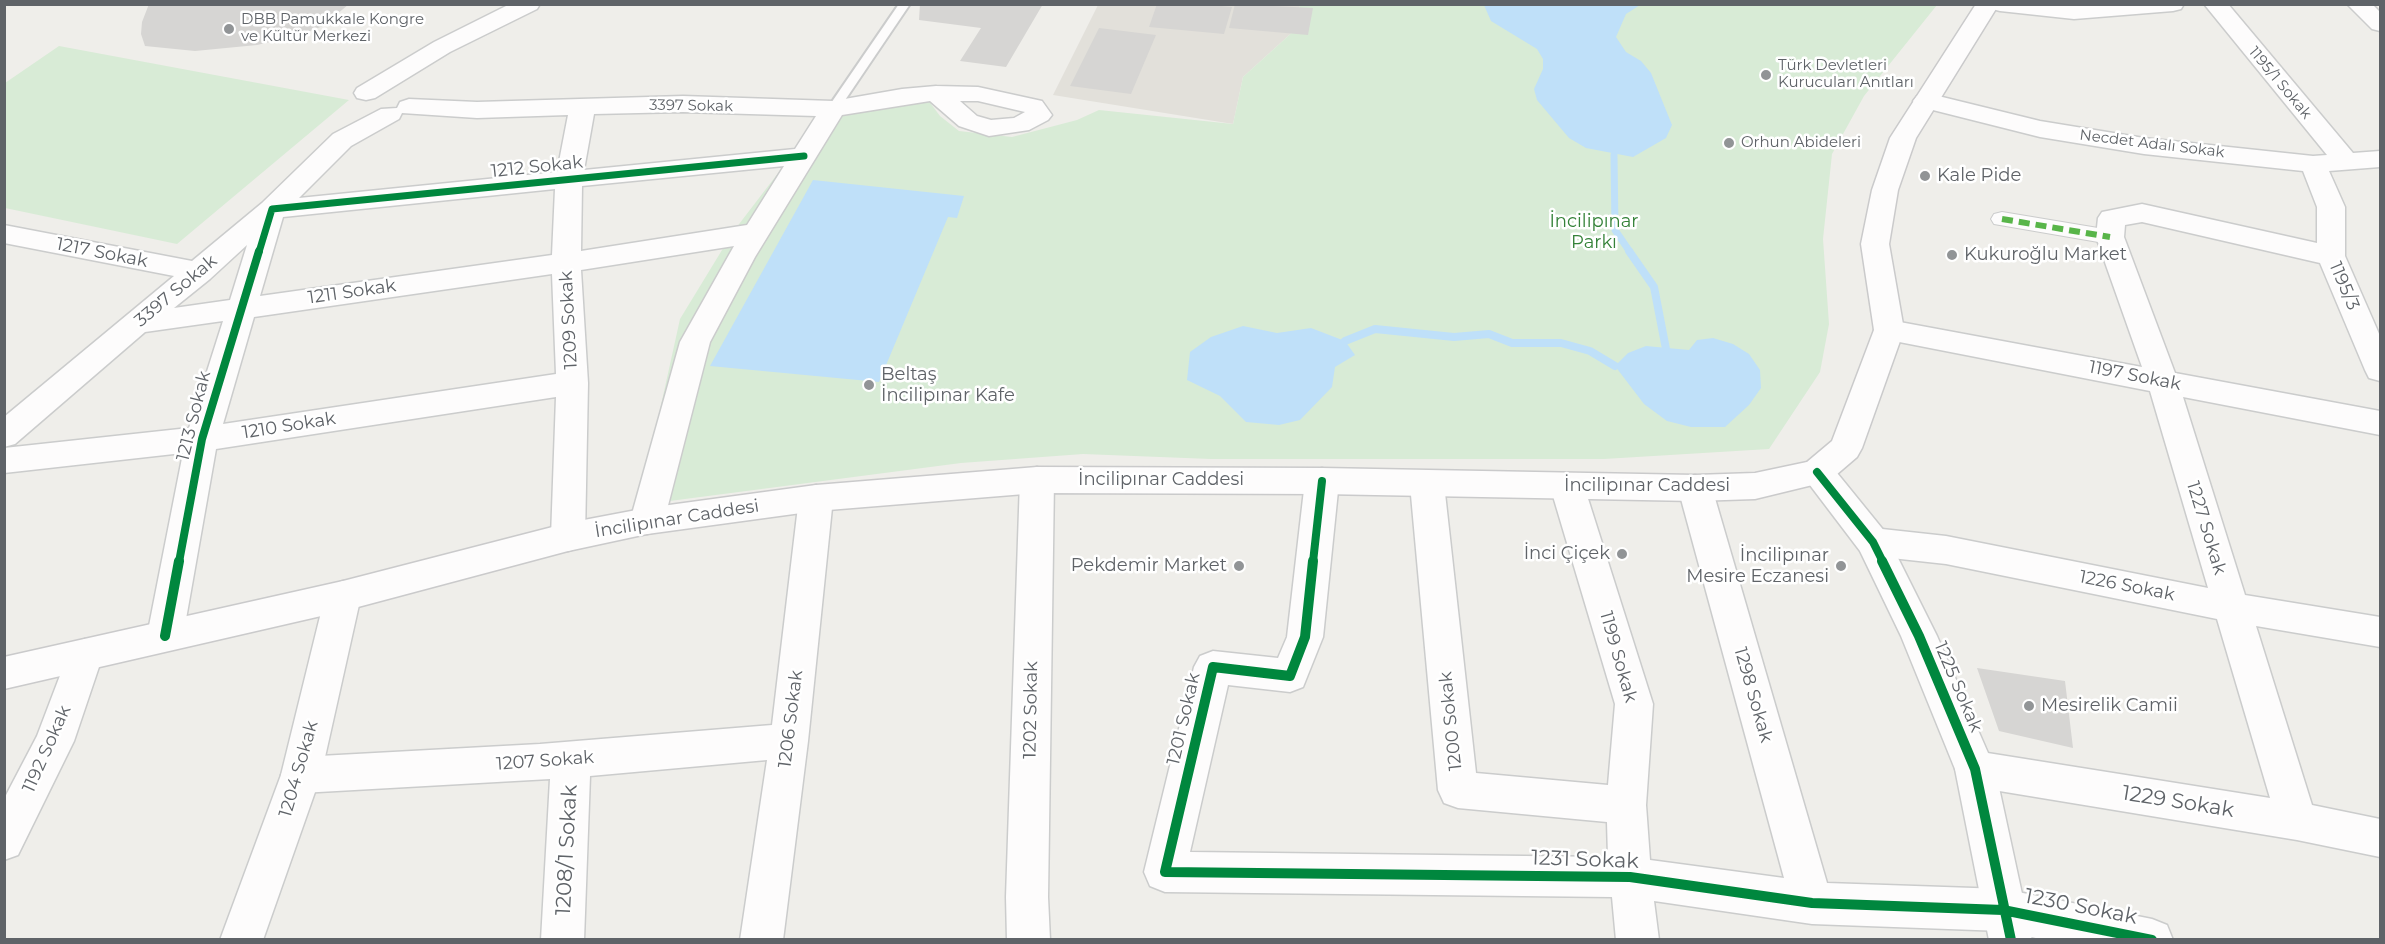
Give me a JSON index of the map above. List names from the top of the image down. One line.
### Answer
{"streets":{"street":["1195/1 Sokak","3397 Sokak","Necdet Adalı Sokak","1212 Sokak","1217 Sokak","1195/3","1211 Sokak","1209 Sokak","1197 Sokak","1213 Sokak","1210 Sokak","İncilipınar Caddesi","1227 Sokak","1226 Sokak","1199 Sokak","1225 Sokak","1298 Sokak","1202 Sokak","1206 Sokak","1201 Sokak","1200 Sokak","1192 Sokak","1207 Sokak","1204 Sokak","1229 Sokak","1208/1 Sokak","1231 Sokak","1230 Sokak"]},"crossings":[["1195/1 Sokak","Necdet Adalı Sokak"],["3397 Sokak","1212 Sokak"],["3397 Sokak","1217 Sokak"],["3397 Sokak","1211 Sokak"],["3397 Sokak","1209 Sokak"],["3397 Sokak","1213 Sokak"],["Necdet Adalı Sokak","1195/3"],["Necdet Adalı Sokak","İncilipınar Caddesi"],["1212 Sokak","1209 Sokak"],["1212 Sokak","1213 Sokak"],["1211 Sokak","1209 Sokak"],["1211 Sokak","1213 Sokak"],["1209 Sokak","1210 Sokak"],["1209 Sokak","İncilipınar Caddesi"],["1197 Sokak","İncilipınar Caddesi"],["1197 Sokak","1227 Sokak"],["1213 Sokak","1210 Sokak"],["1213 Sokak","İncilipınar Caddesi"],["İncilipınar Caddesi","1199 Sokak"],["İncilipınar Caddesi","1225 Sokak"],["İncilipınar Caddesi","1298 Sokak"],["İncilipınar Caddesi","1202 Sokak"],["İncilipınar Caddesi","1206 Sokak"],["İncilipınar Caddesi","1201 Sokak"],["İncilipınar Caddesi","1200 Sokak"],["İncilipınar Caddesi","1192 Sokak"],["İncilipınar Caddesi","1204 Sokak"],["1227 Sokak","1226 Sokak"],["1227 Sokak","1229 Sokak"],["1226 Sokak","1225 Sokak"],["1199 Sokak","1200 Sokak"],["1199 Sokak","1231 Sokak"],["1225 Sokak","1229 Sokak"],["1225 Sokak","1231 Sokak"],["1225 Sokak","1230 Sokak"],["1298 Sokak","1231 Sokak"],["1206 Sokak","1207 Sokak"],["1201 Sokak","1231 Sokak"],["1207 Sokak","1204 Sokak"],["1207 Sokak","1208/1 Sokak"],["1231 Sokak","1230 Sokak"]],"parks":["İncilipınar Parkı"],"places":["DBB Pamukkale Kongre ve Kültür Merkezi","Türk Devletleri Kurucuları Anıtları","Orhun Abideleri","Kale Pide","Kukuroğlu Market","Beltaş İncilipınar Kafe","İnci Çiçek","Pekdemir Market","İncilipınar Mesire Eczanesi","Mesirelik Camii"]}
